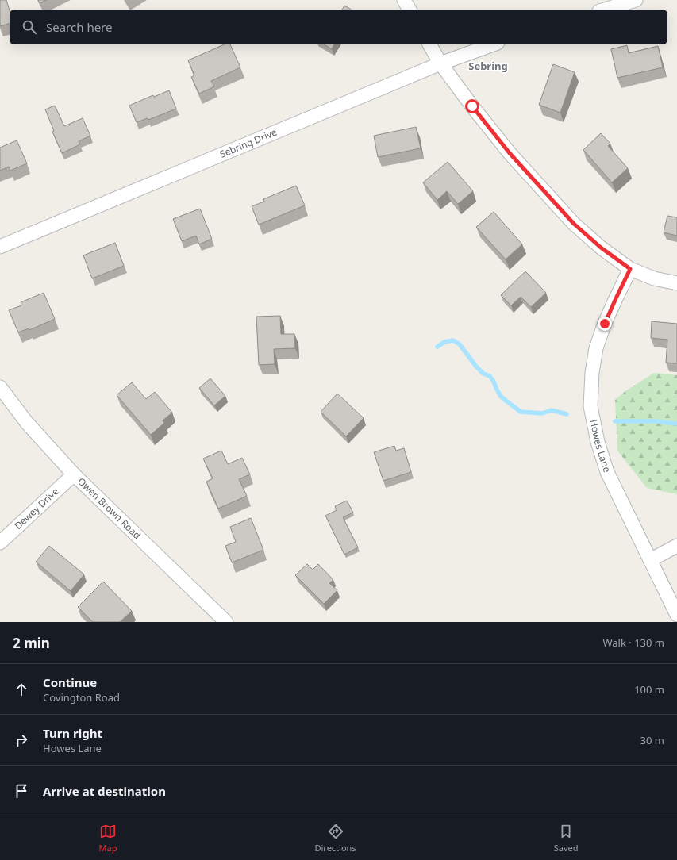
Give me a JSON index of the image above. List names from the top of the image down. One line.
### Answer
{"streets":{"street":["Sebring Drive","Howes Lane","Dewey Drive","Owen Brown Road"]},"crossings":[["Dewey Drive","Owen Brown Road"]],"districts":["Sebring"],"page":{"search":"Search here","heading":["2 min","Walk · 130 m"],"list":[["Continue","Covington Road","100 m"],["Turn right","Howes Lane","30 m"],"Arrive at destination"],"nav":["Map","Directions","Saved"]}}
